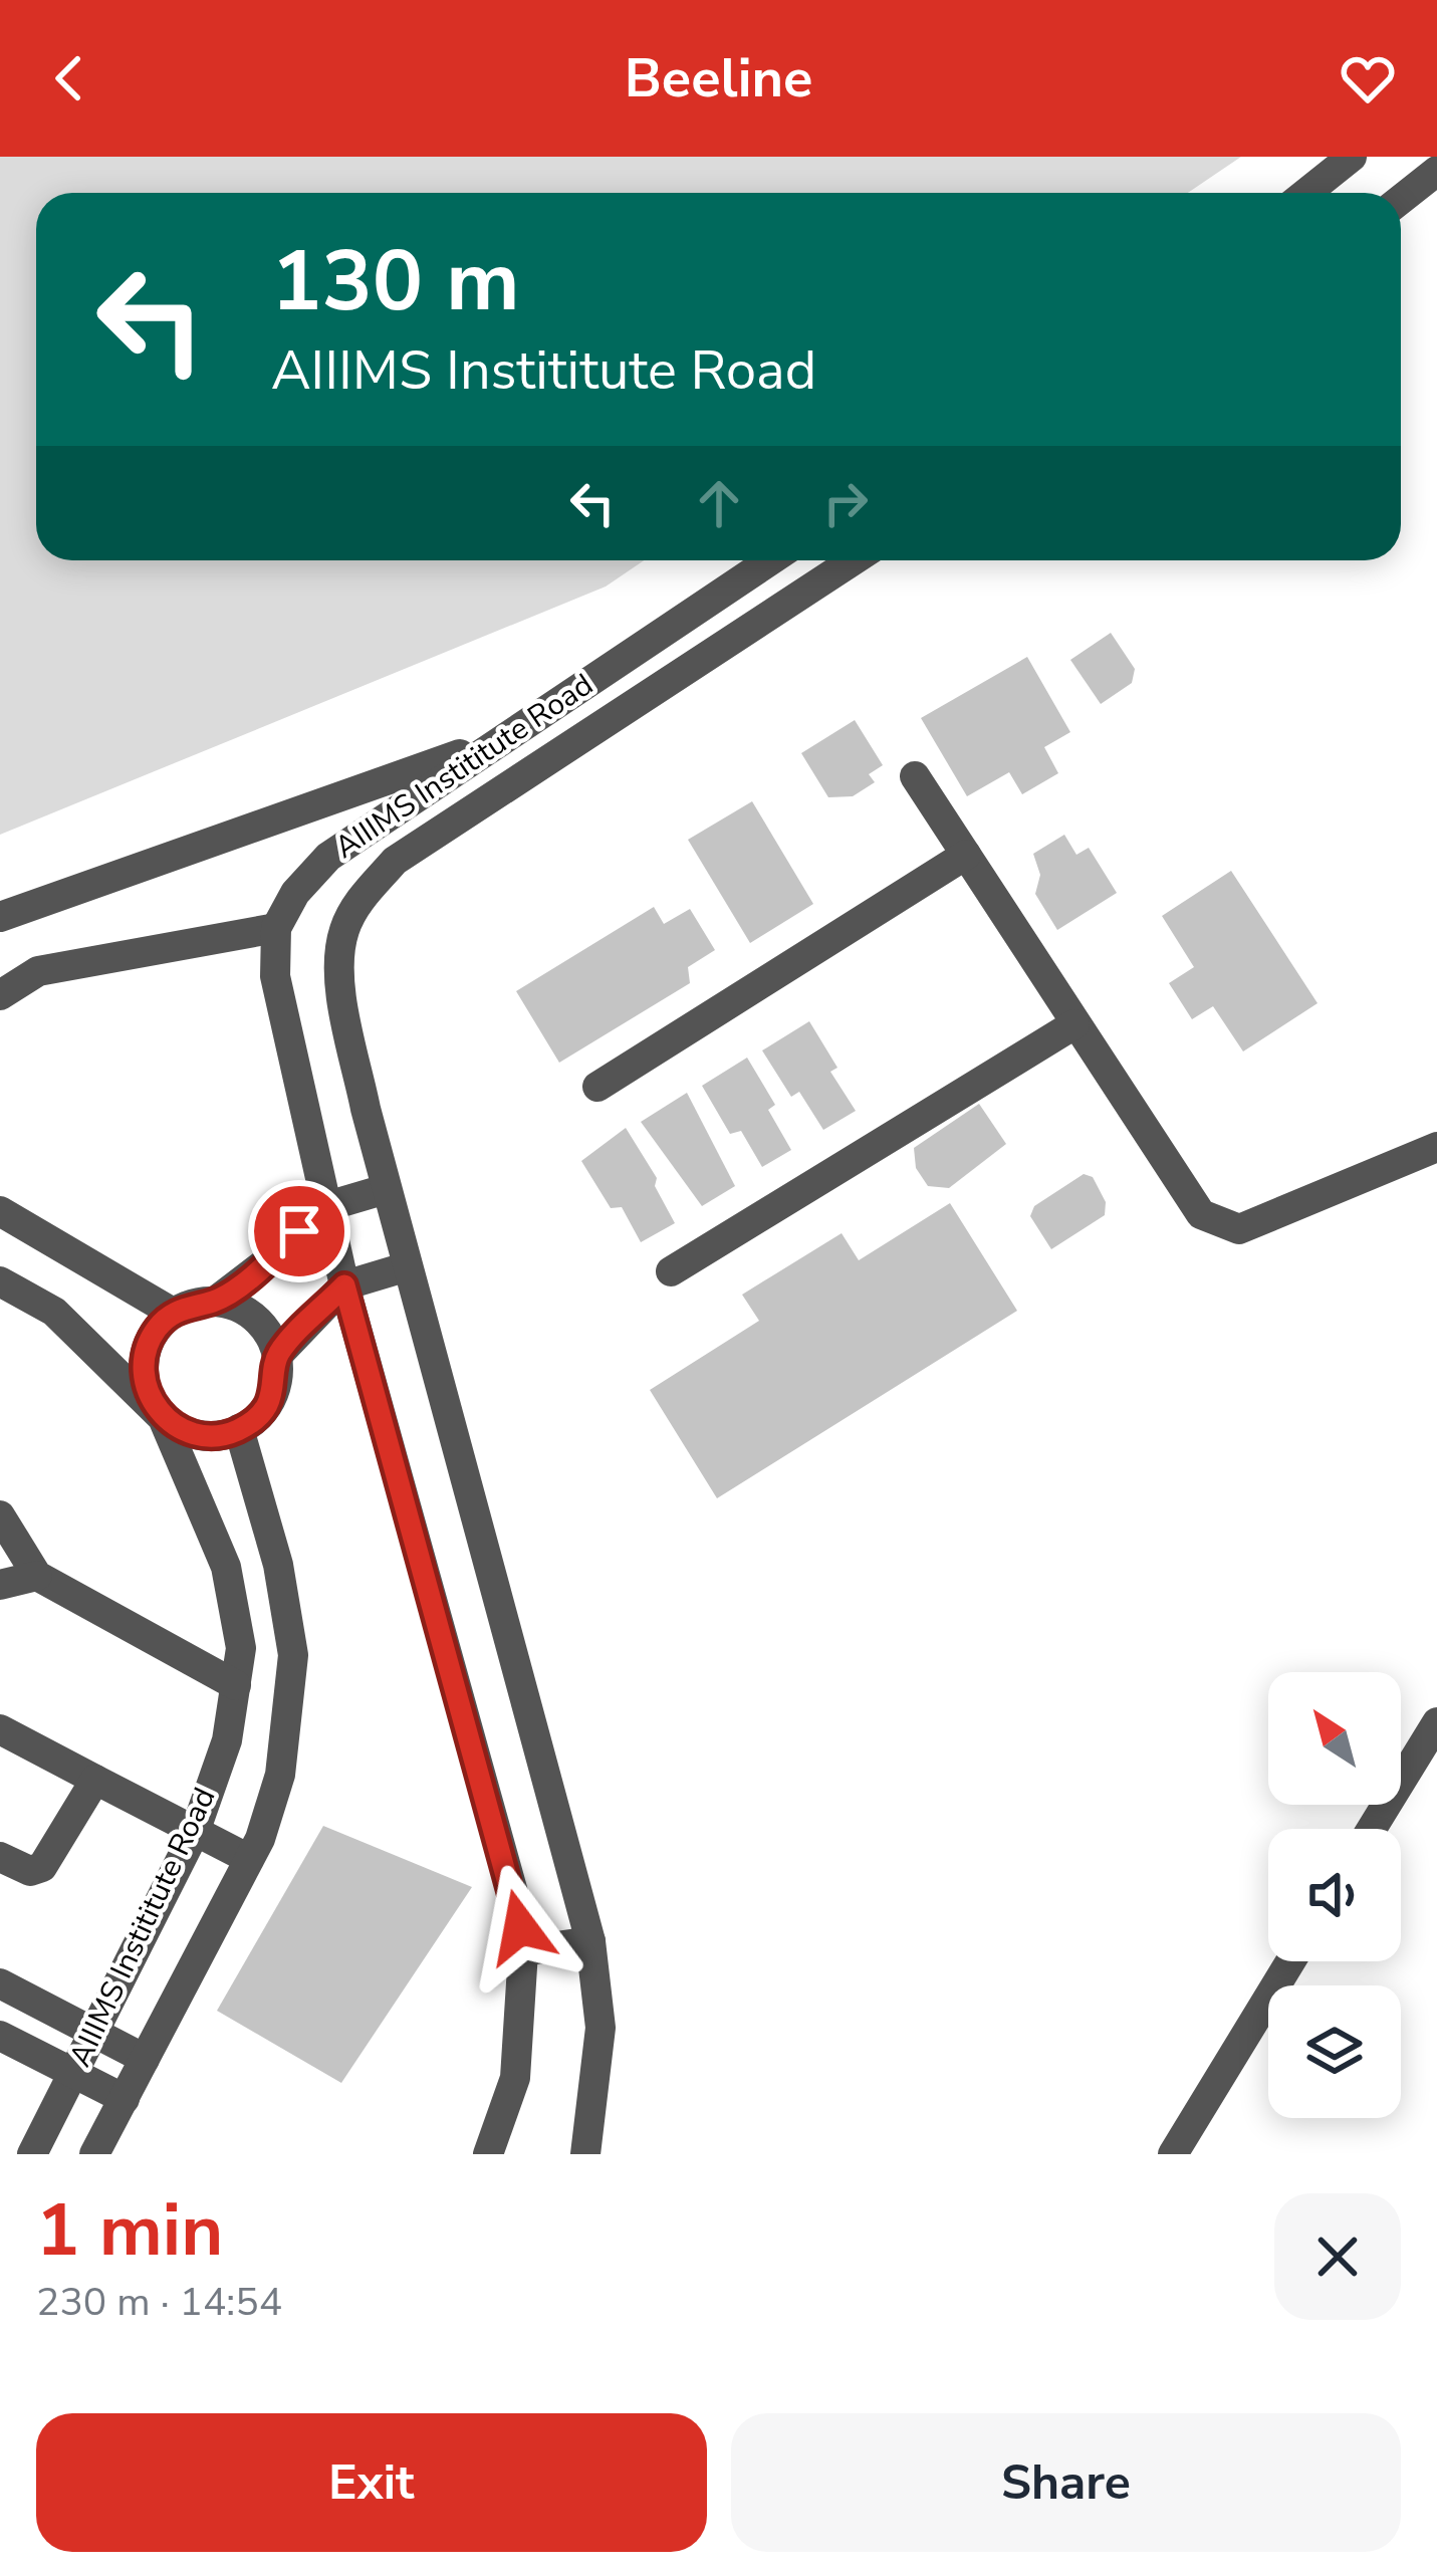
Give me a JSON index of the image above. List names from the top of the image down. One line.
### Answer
{"streets":{"street":["AIIIMS Instititute Road"]},"north":"top left","page":{"header":"Beeline","turn":["130 m","AIIIMS Instititute Road"],"heading":["1 min","230 m · 14:54"],"buttons":["Exit","Share"]}}
